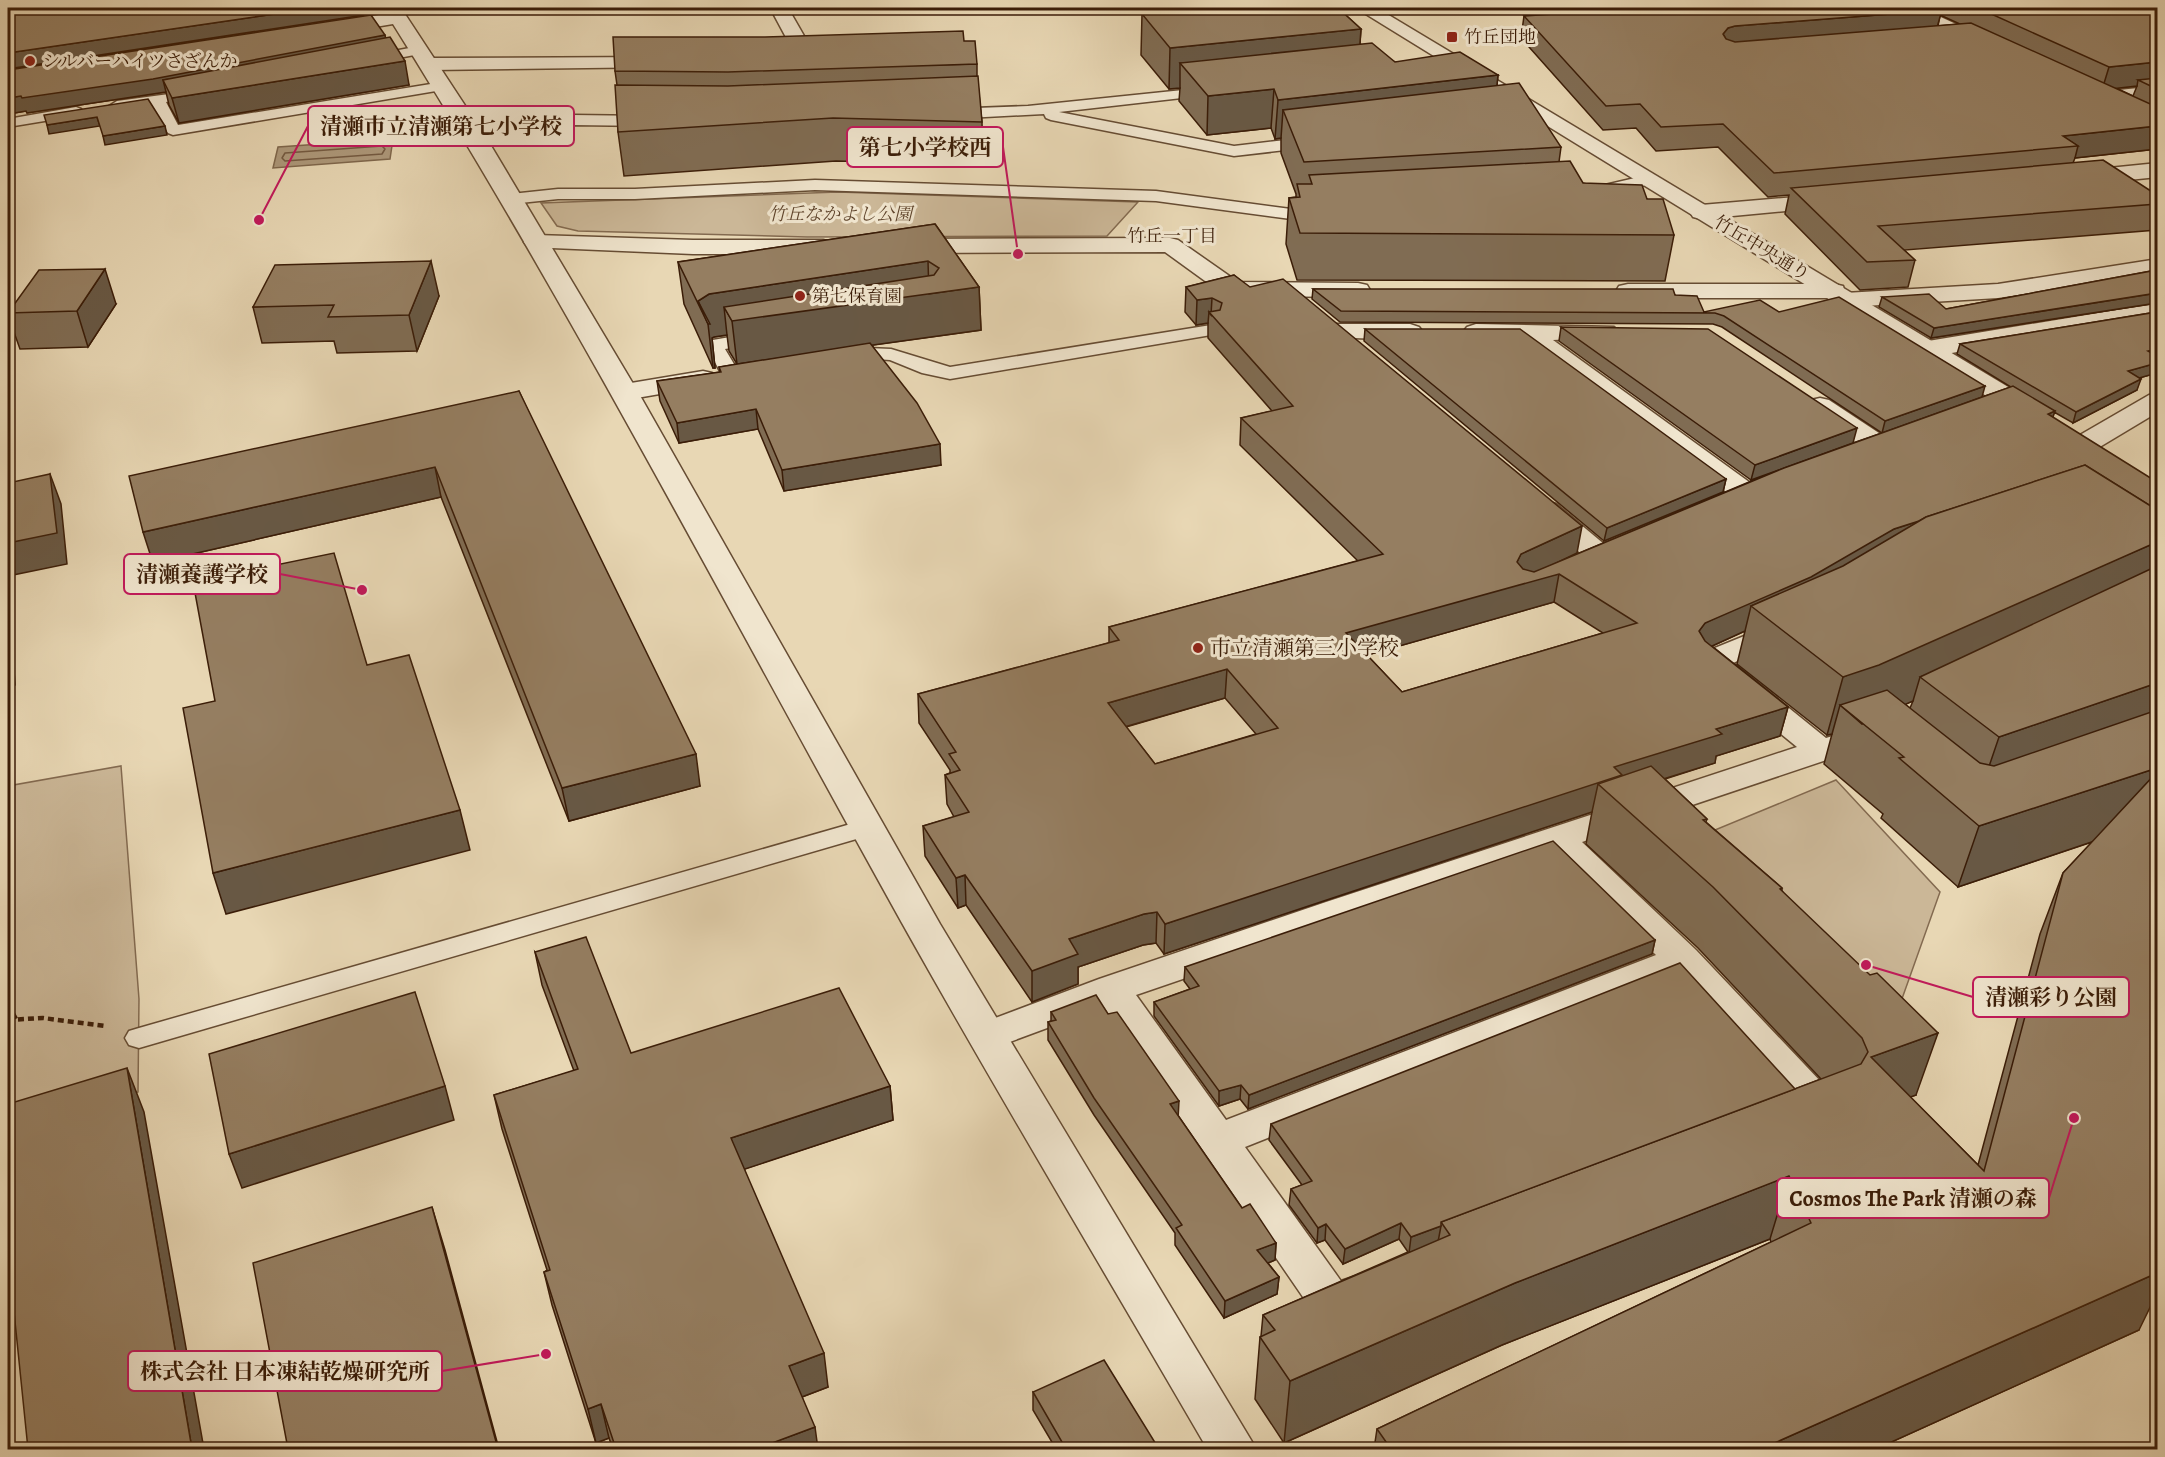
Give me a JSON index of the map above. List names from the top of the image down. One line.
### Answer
{"streets":{"street":["竹丘中央通り"]},"districts":["竹丘一丁目"],"parks":["竹丘なかよし公園"],"places":{"transit":["竹丘団地"],"other":["シルバーハイツさざんか","清瀬市立清瀬第七小学校","第七小学校西","第七保育園","清瀬養護学校","市立清瀬第三小学校","清瀬彩り公園","Cosmos The Park 清瀬の森","株式会社 日本凍結乾燥研究所"]}}
